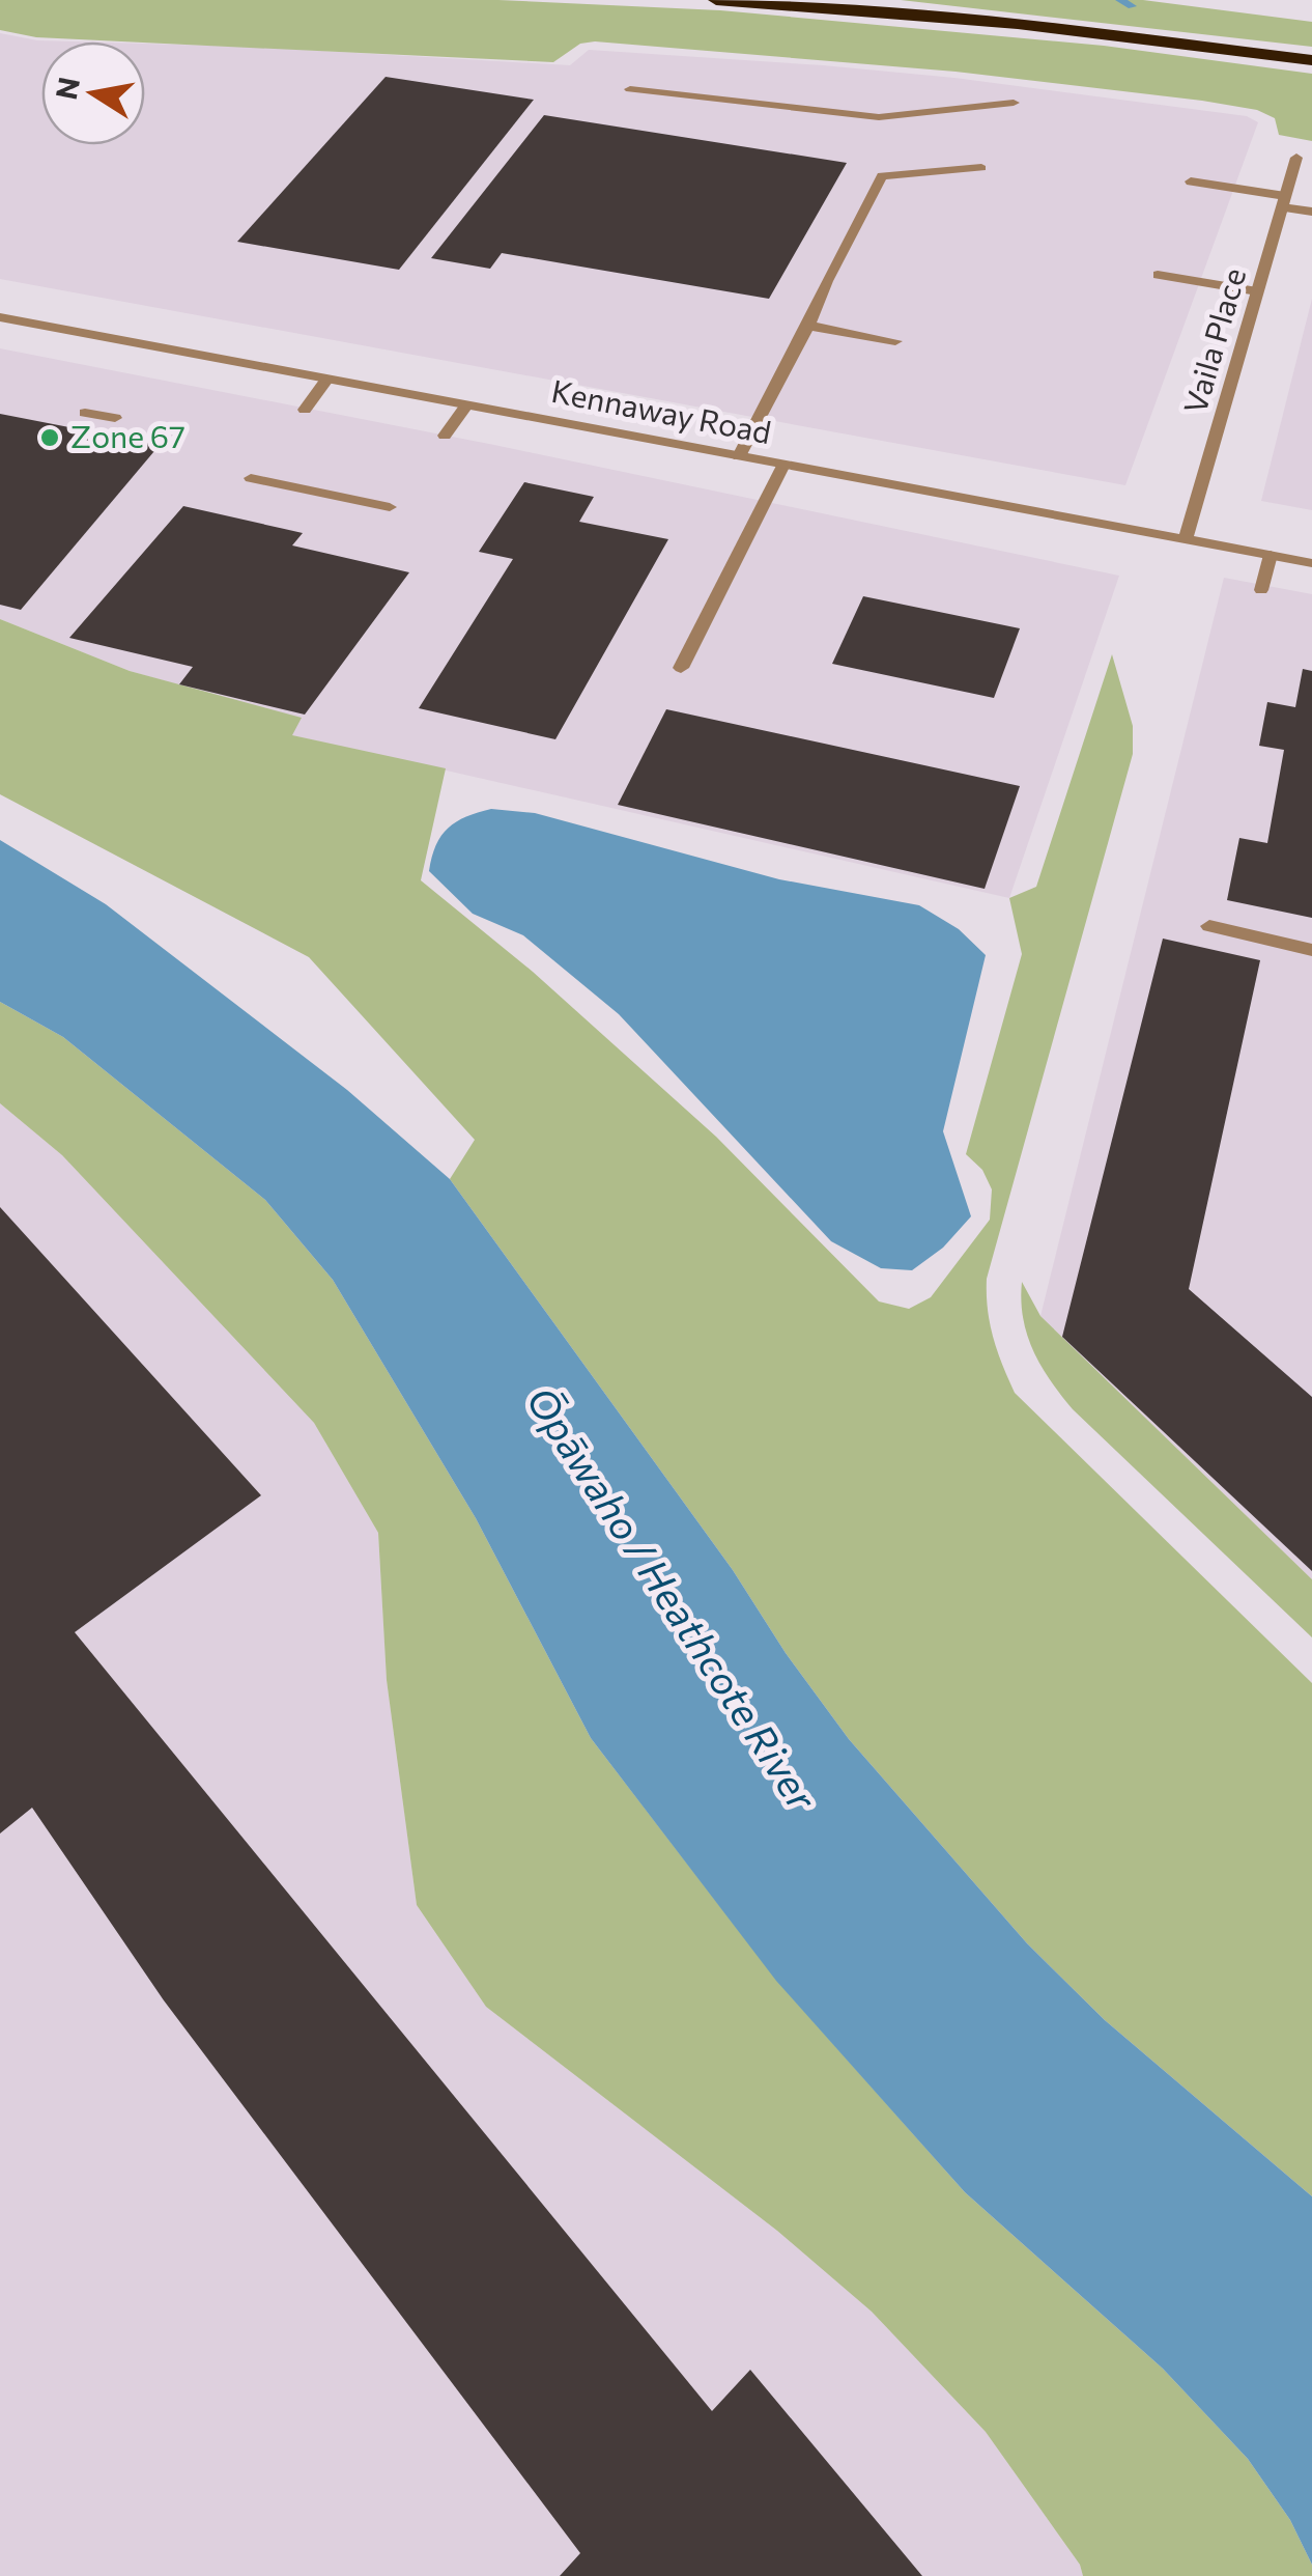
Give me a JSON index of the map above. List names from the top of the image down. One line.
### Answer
{"streets":{"street":["Vaila Place","Kennaway Road"]},"crossings":[["Vaila Place","Kennaway Road"]],"water":["Ōpāwaho / Heathcote River"],"places":["Zone 67"],"north":"left"}
